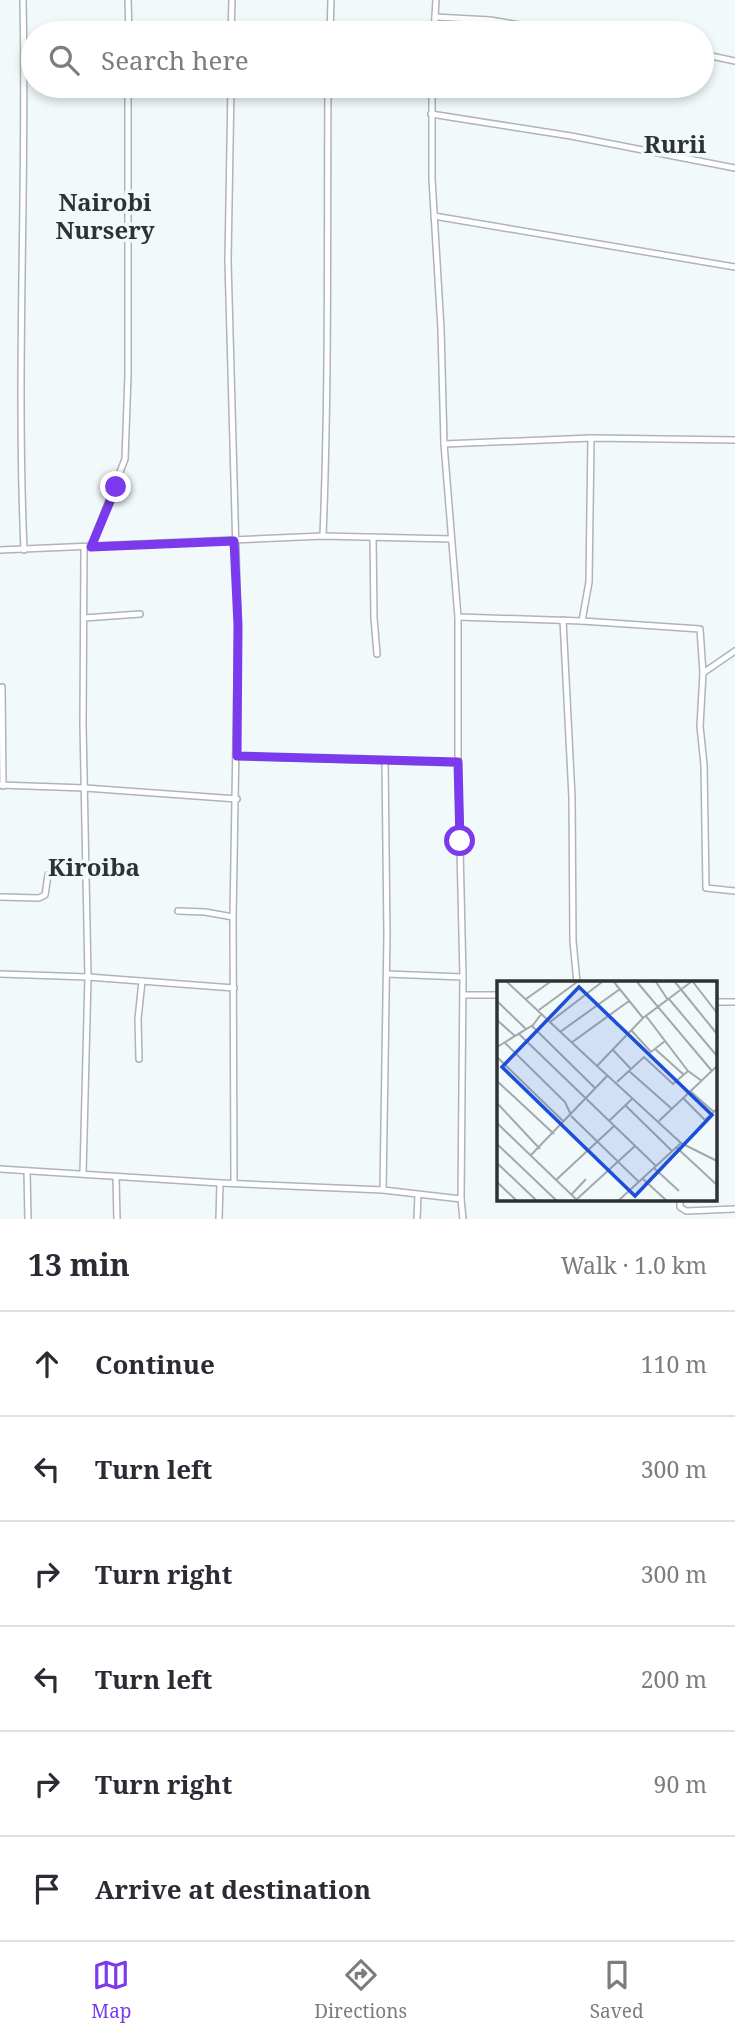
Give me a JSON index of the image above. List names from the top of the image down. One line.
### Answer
{"districts":["Rurii","Nairobi Nursery","Kiroiba"],"page":{"search":"Search here","heading":["13 min","Walk · 1.0 km"],"list":[["Continue","110 m"],["Turn left","300 m"],["Turn right","300 m"],["Turn left","200 m"],["Turn right","90 m"],"Arrive at destination"],"nav":["Map","Directions","Saved"]}}
